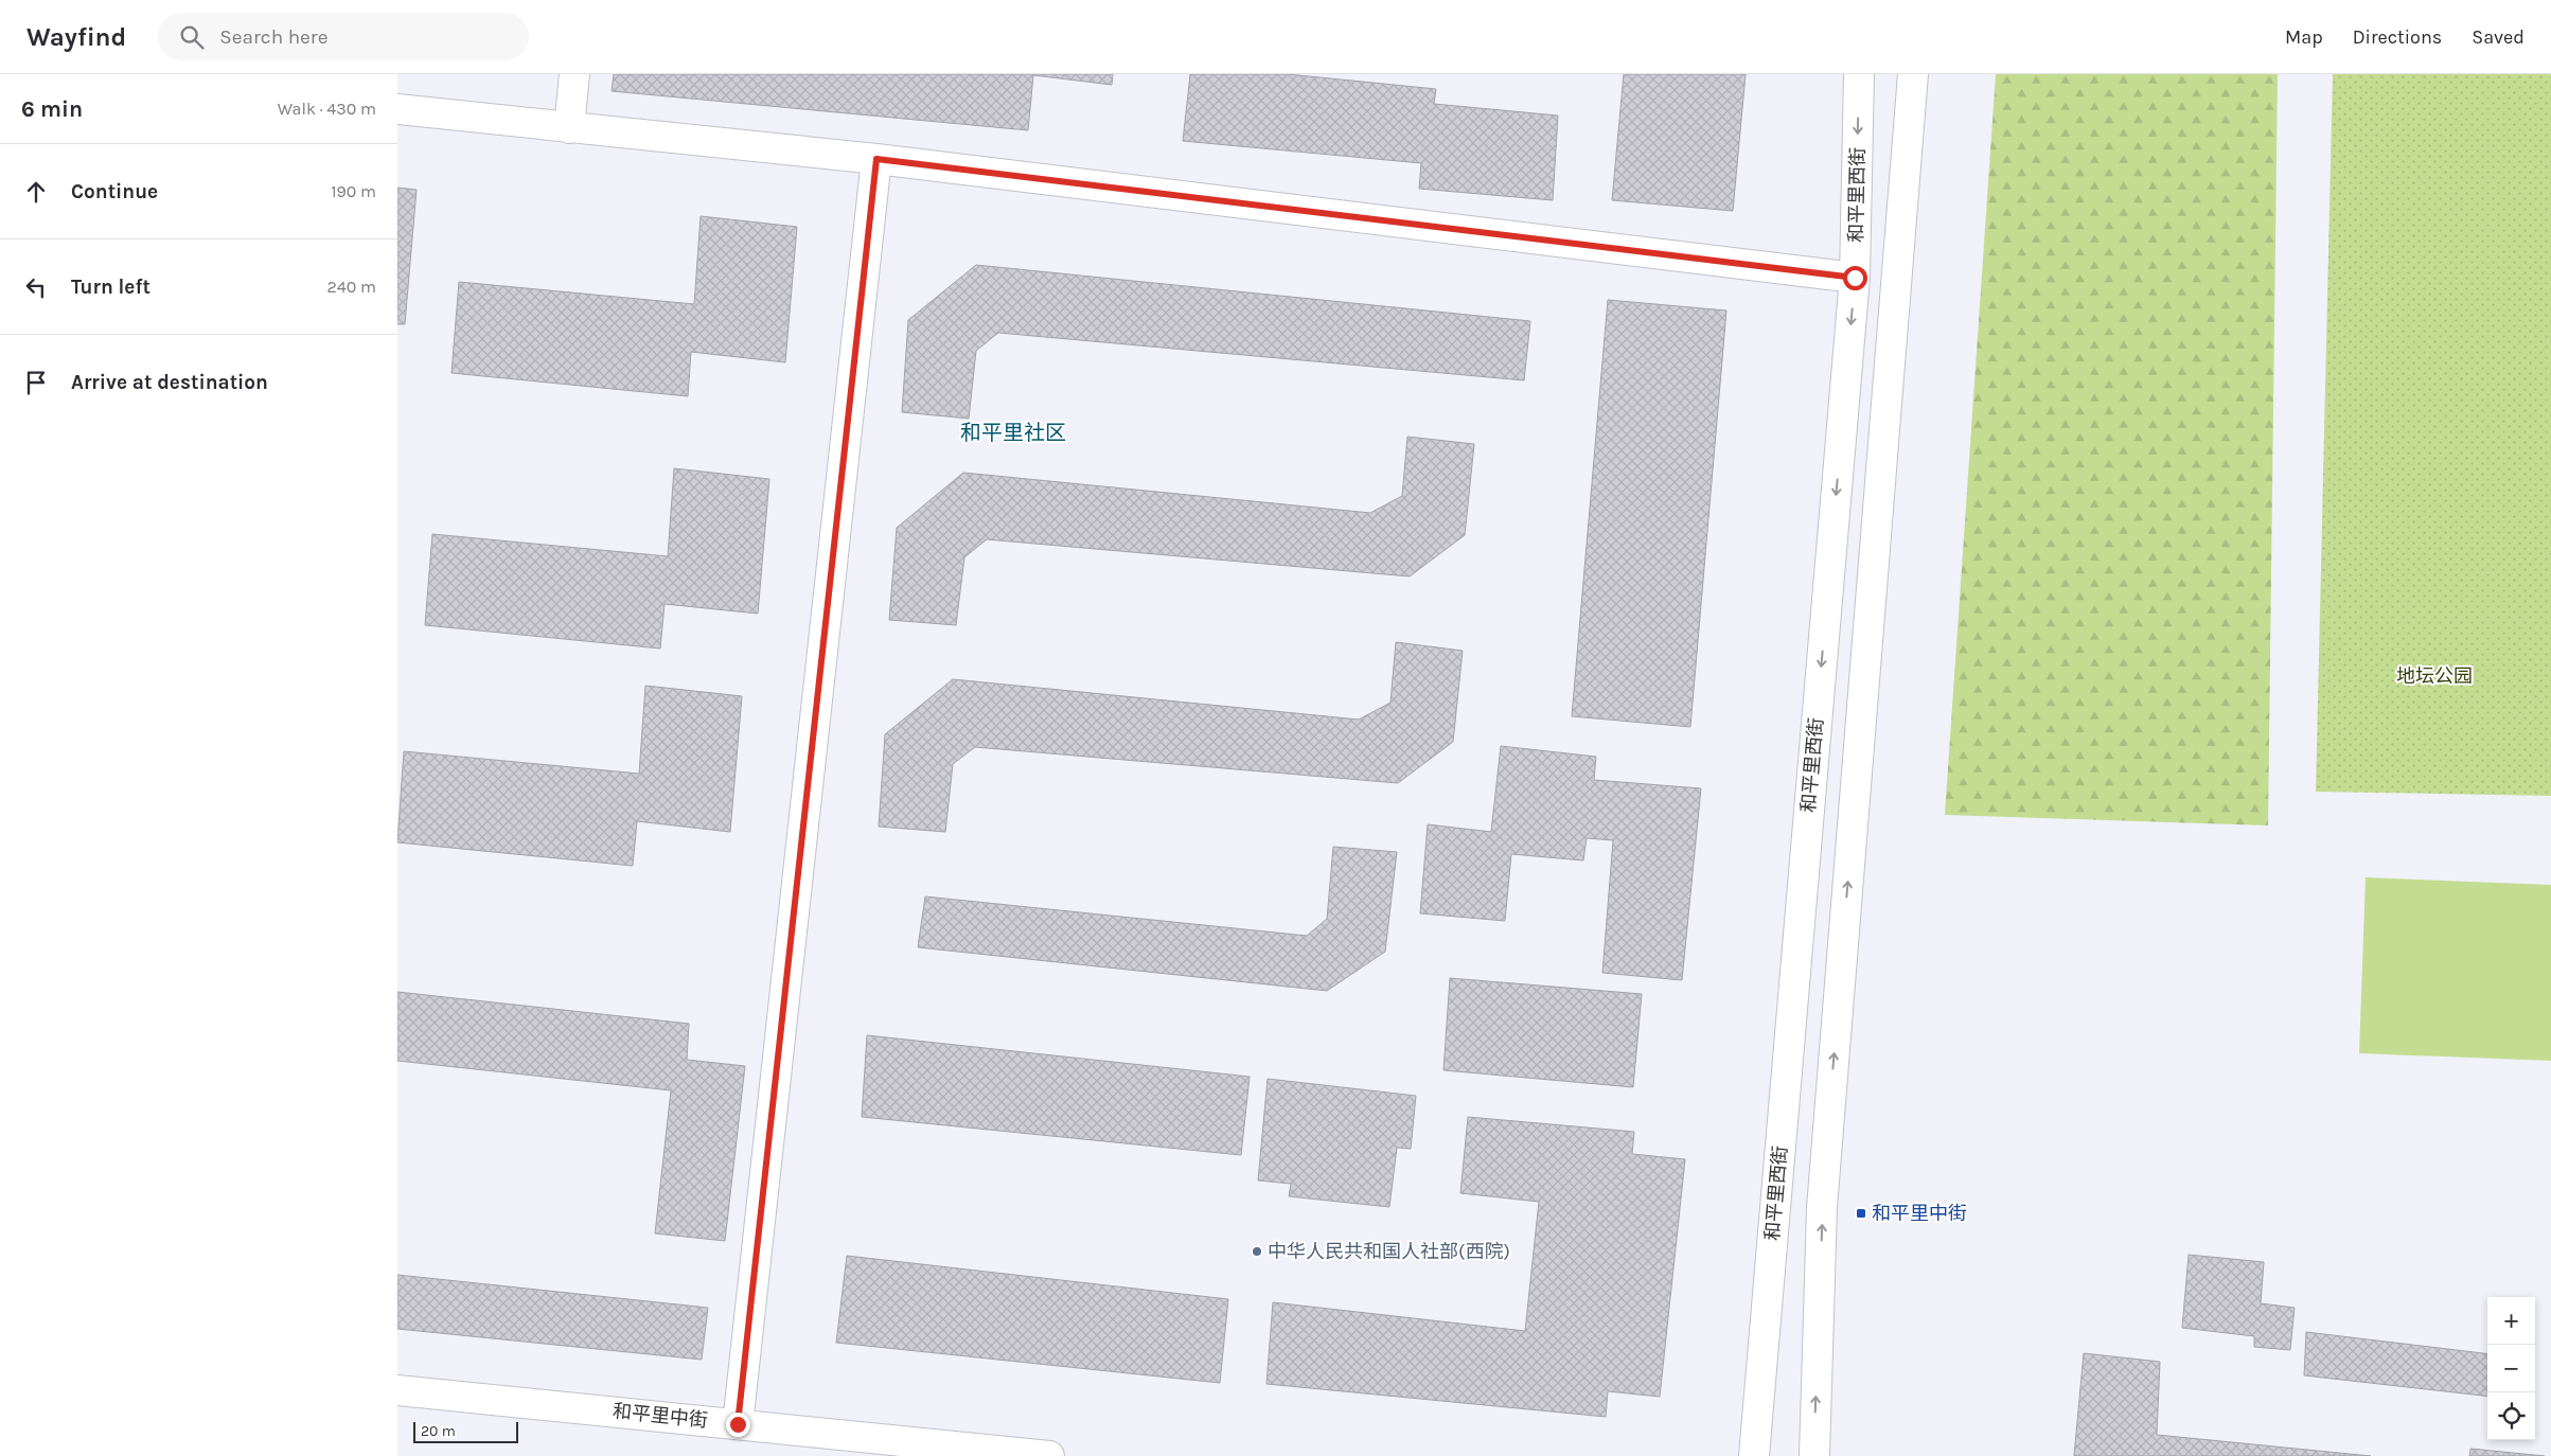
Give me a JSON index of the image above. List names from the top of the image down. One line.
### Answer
{"streets":{"street":["和平里西街","和平里中街"]},"districts":["和平里社区"],"parks":["地坛公园"],"places":{"transit":["和平里中街"],"other":["中华人民共和国人社部(西院)"]},"scale_bar":"20 m","page":{"header":"Wayfind","search":"Search here","nav":["Map","Directions","Saved"],"heading":["6 min","Walk · 430 m"],"list":[["Continue","190 m"],["Turn left","240 m"],"Arrive at destination"],"map_buttons":["+","−"],"scale":"20 m"}}
